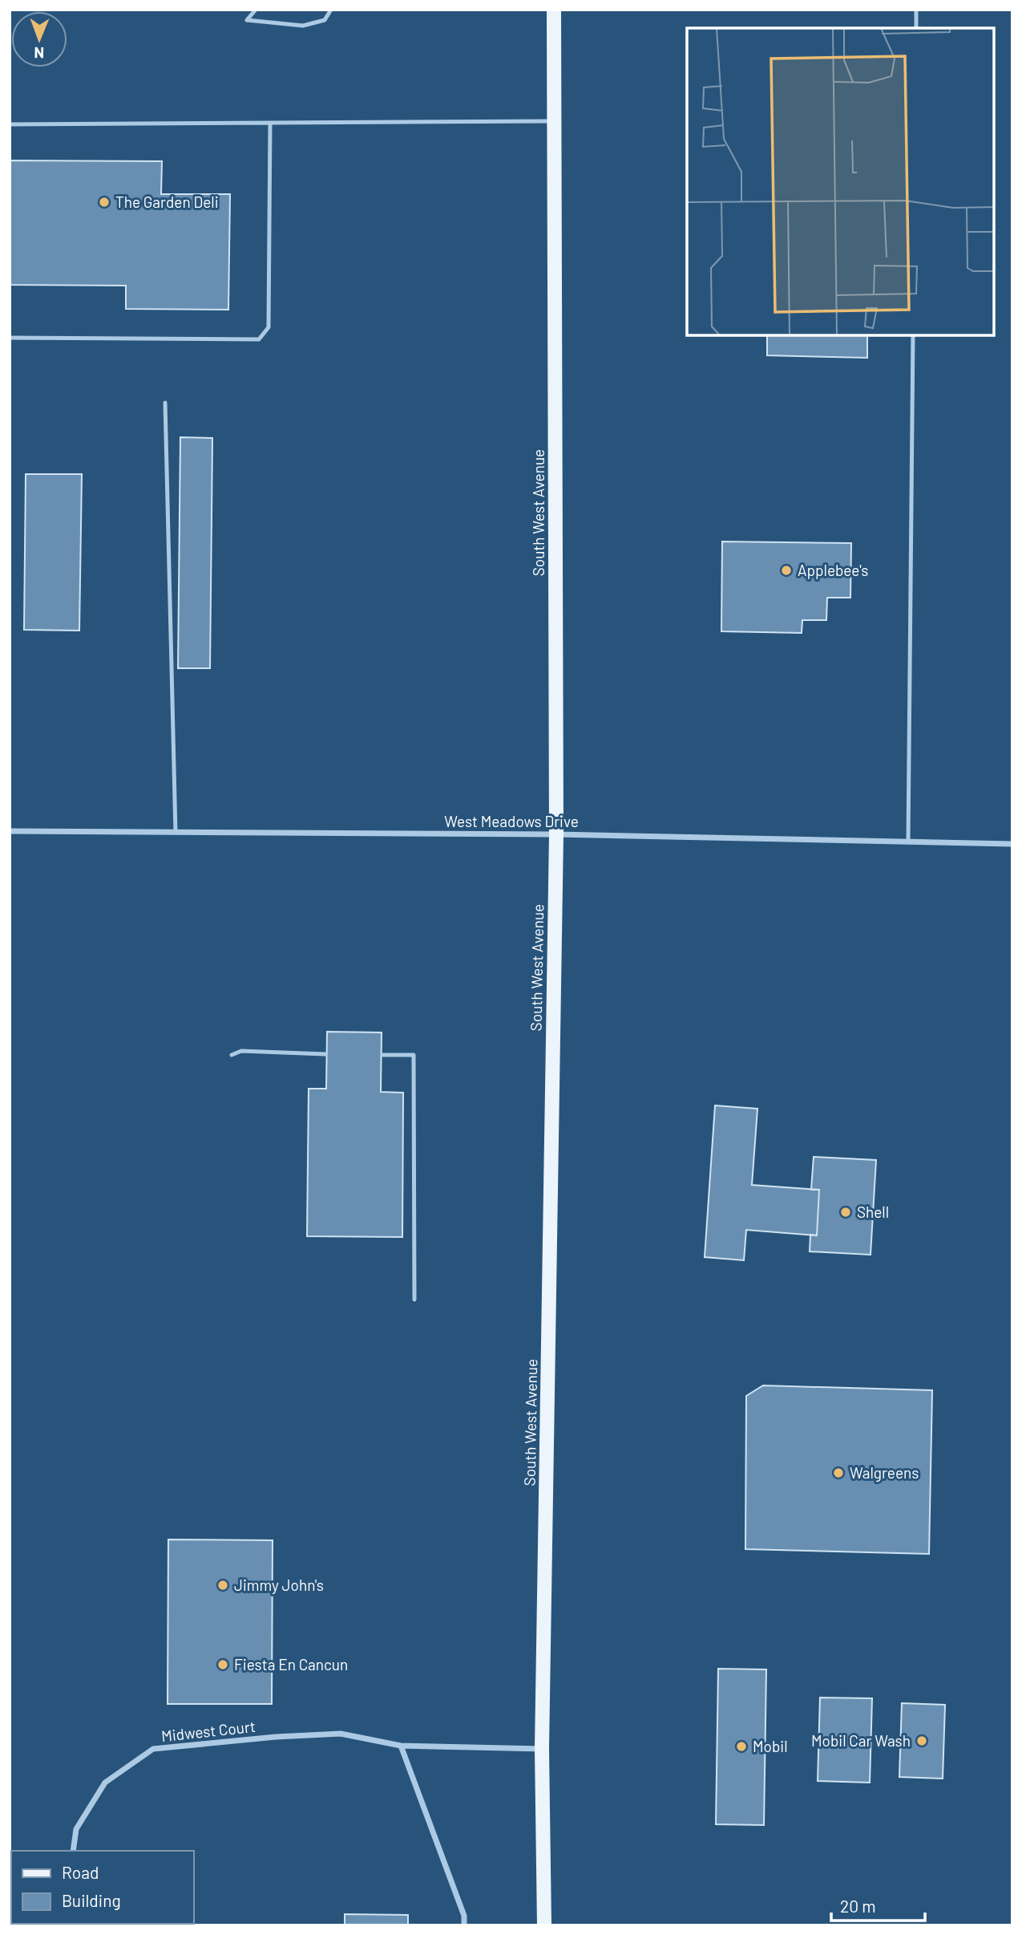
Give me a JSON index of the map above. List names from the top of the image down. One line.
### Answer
{"streets":{"main road":["South West Avenue"],"street":["West Meadows Drive","Midwest Court"]},"crossings":[["South West Avenue","West Meadows Drive"],["South West Avenue","Midwest Court"]],"places":["The Garden Deli","Applebee's","Shell","Walgreens","Jimmy John's","Fiesta En Cancun","Mobil Car Wash","Mobil"],"legend":["Road","Building"],"scale_bar":"20 m","north":"bottom"}
